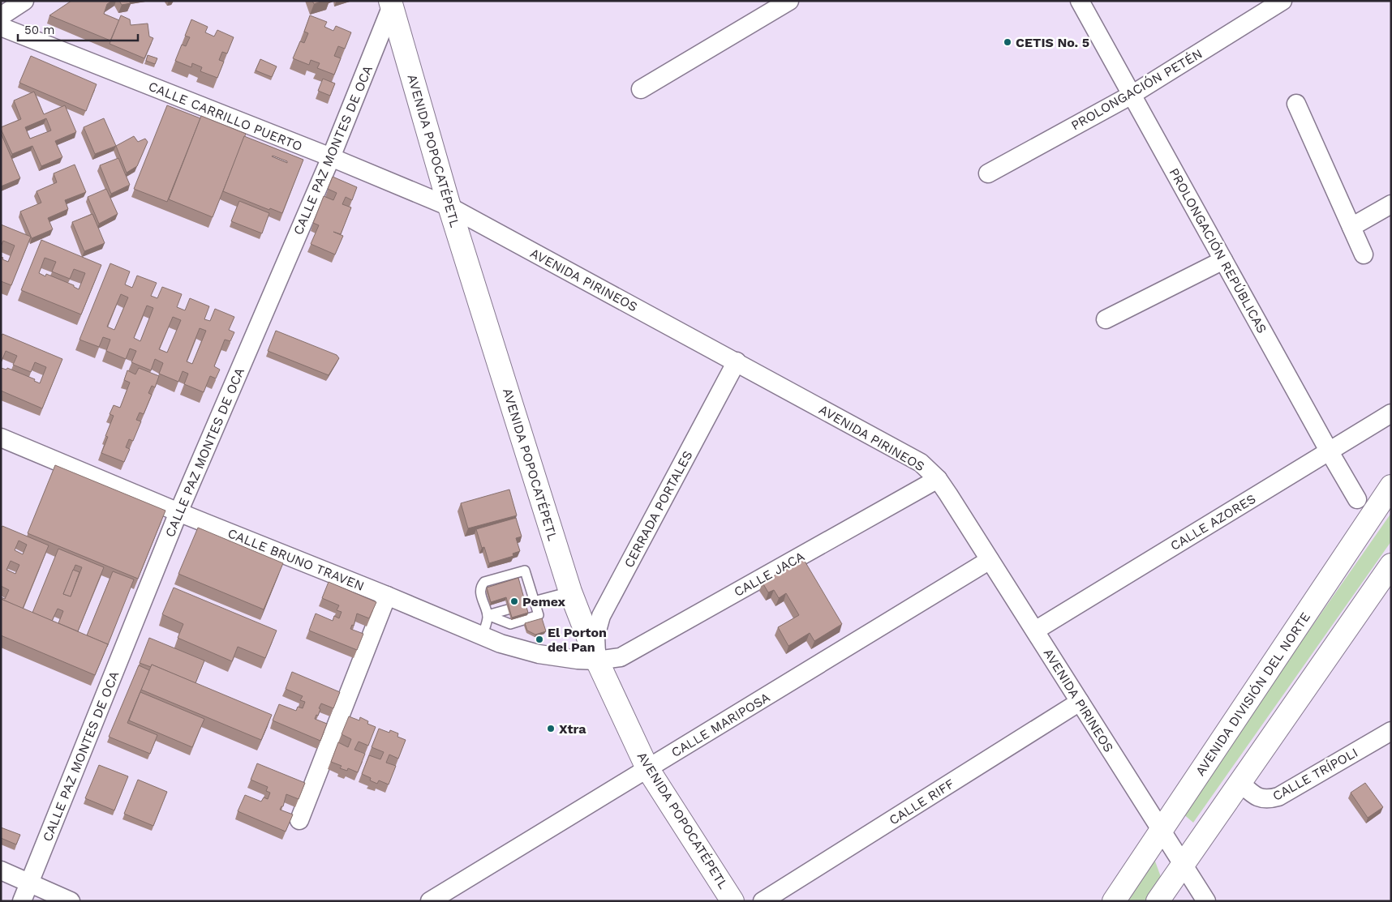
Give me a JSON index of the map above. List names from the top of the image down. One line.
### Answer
{"streets":{"main road":["AVENIDA POPOCATÉPETL","AVENIDA DIVISIÓN DEL NORTE"],"street":["PROLONGACIÓN PETÉN","CALLE CARRILLO PUERTO","CALLE PAZ MONTES DE OCA","PROLONGACIÓN REPÚBLICAS","AVENIDA PIRINEOS","CERRADA PORTALES","CALLE AZORES","CALLE BRUNO TRAVEN","CALLE JACA","CALLE MARIPOSA","CALLE TRÍPOLI","CALLE RIFF"]},"crossings":[["PROLONGACIÓN PETÉN","PROLONGACIÓN REPÚBLICAS"],["CALLE CARRILLO PUERTO","CALLE PAZ MONTES DE OCA"],["CALLE CARRILLO PUERTO","AVENIDA POPOCATÉPETL"],["CALLE CARRILLO PUERTO","AVENIDA PIRINEOS"],["CALLE PAZ MONTES DE OCA","AVENIDA POPOCATÉPETL"],["CALLE PAZ MONTES DE OCA","CALLE BRUNO TRAVEN"],["AVENIDA POPOCATÉPETL","AVENIDA PIRINEOS"],["AVENIDA POPOCATÉPETL","CERRADA PORTALES"],["AVENIDA POPOCATÉPETL","CALLE BRUNO TRAVEN"],["AVENIDA POPOCATÉPETL","CALLE JACA"],["AVENIDA POPOCATÉPETL","CALLE MARIPOSA"],["PROLONGACIÓN REPÚBLICAS","CALLE AZORES"],["AVENIDA PIRINEOS","CERRADA PORTALES"],["AVENIDA PIRINEOS","CALLE AZORES"],["AVENIDA PIRINEOS","CALLE JACA"],["AVENIDA PIRINEOS","AVENIDA DIVISIÓN DEL NORTE"],["AVENIDA PIRINEOS","CALLE MARIPOSA"],["AVENIDA PIRINEOS","CALLE RIFF"],["CERRADA PORTALES","CALLE BRUNO TRAVEN"],["CERRADA PORTALES","CALLE JACA"],["CALLE BRUNO TRAVEN","CALLE JACA"]],"places":["CETIS No. 5","Pemex","El Porton del Pan","Xtra"],"scale_bar":"50 m"}
